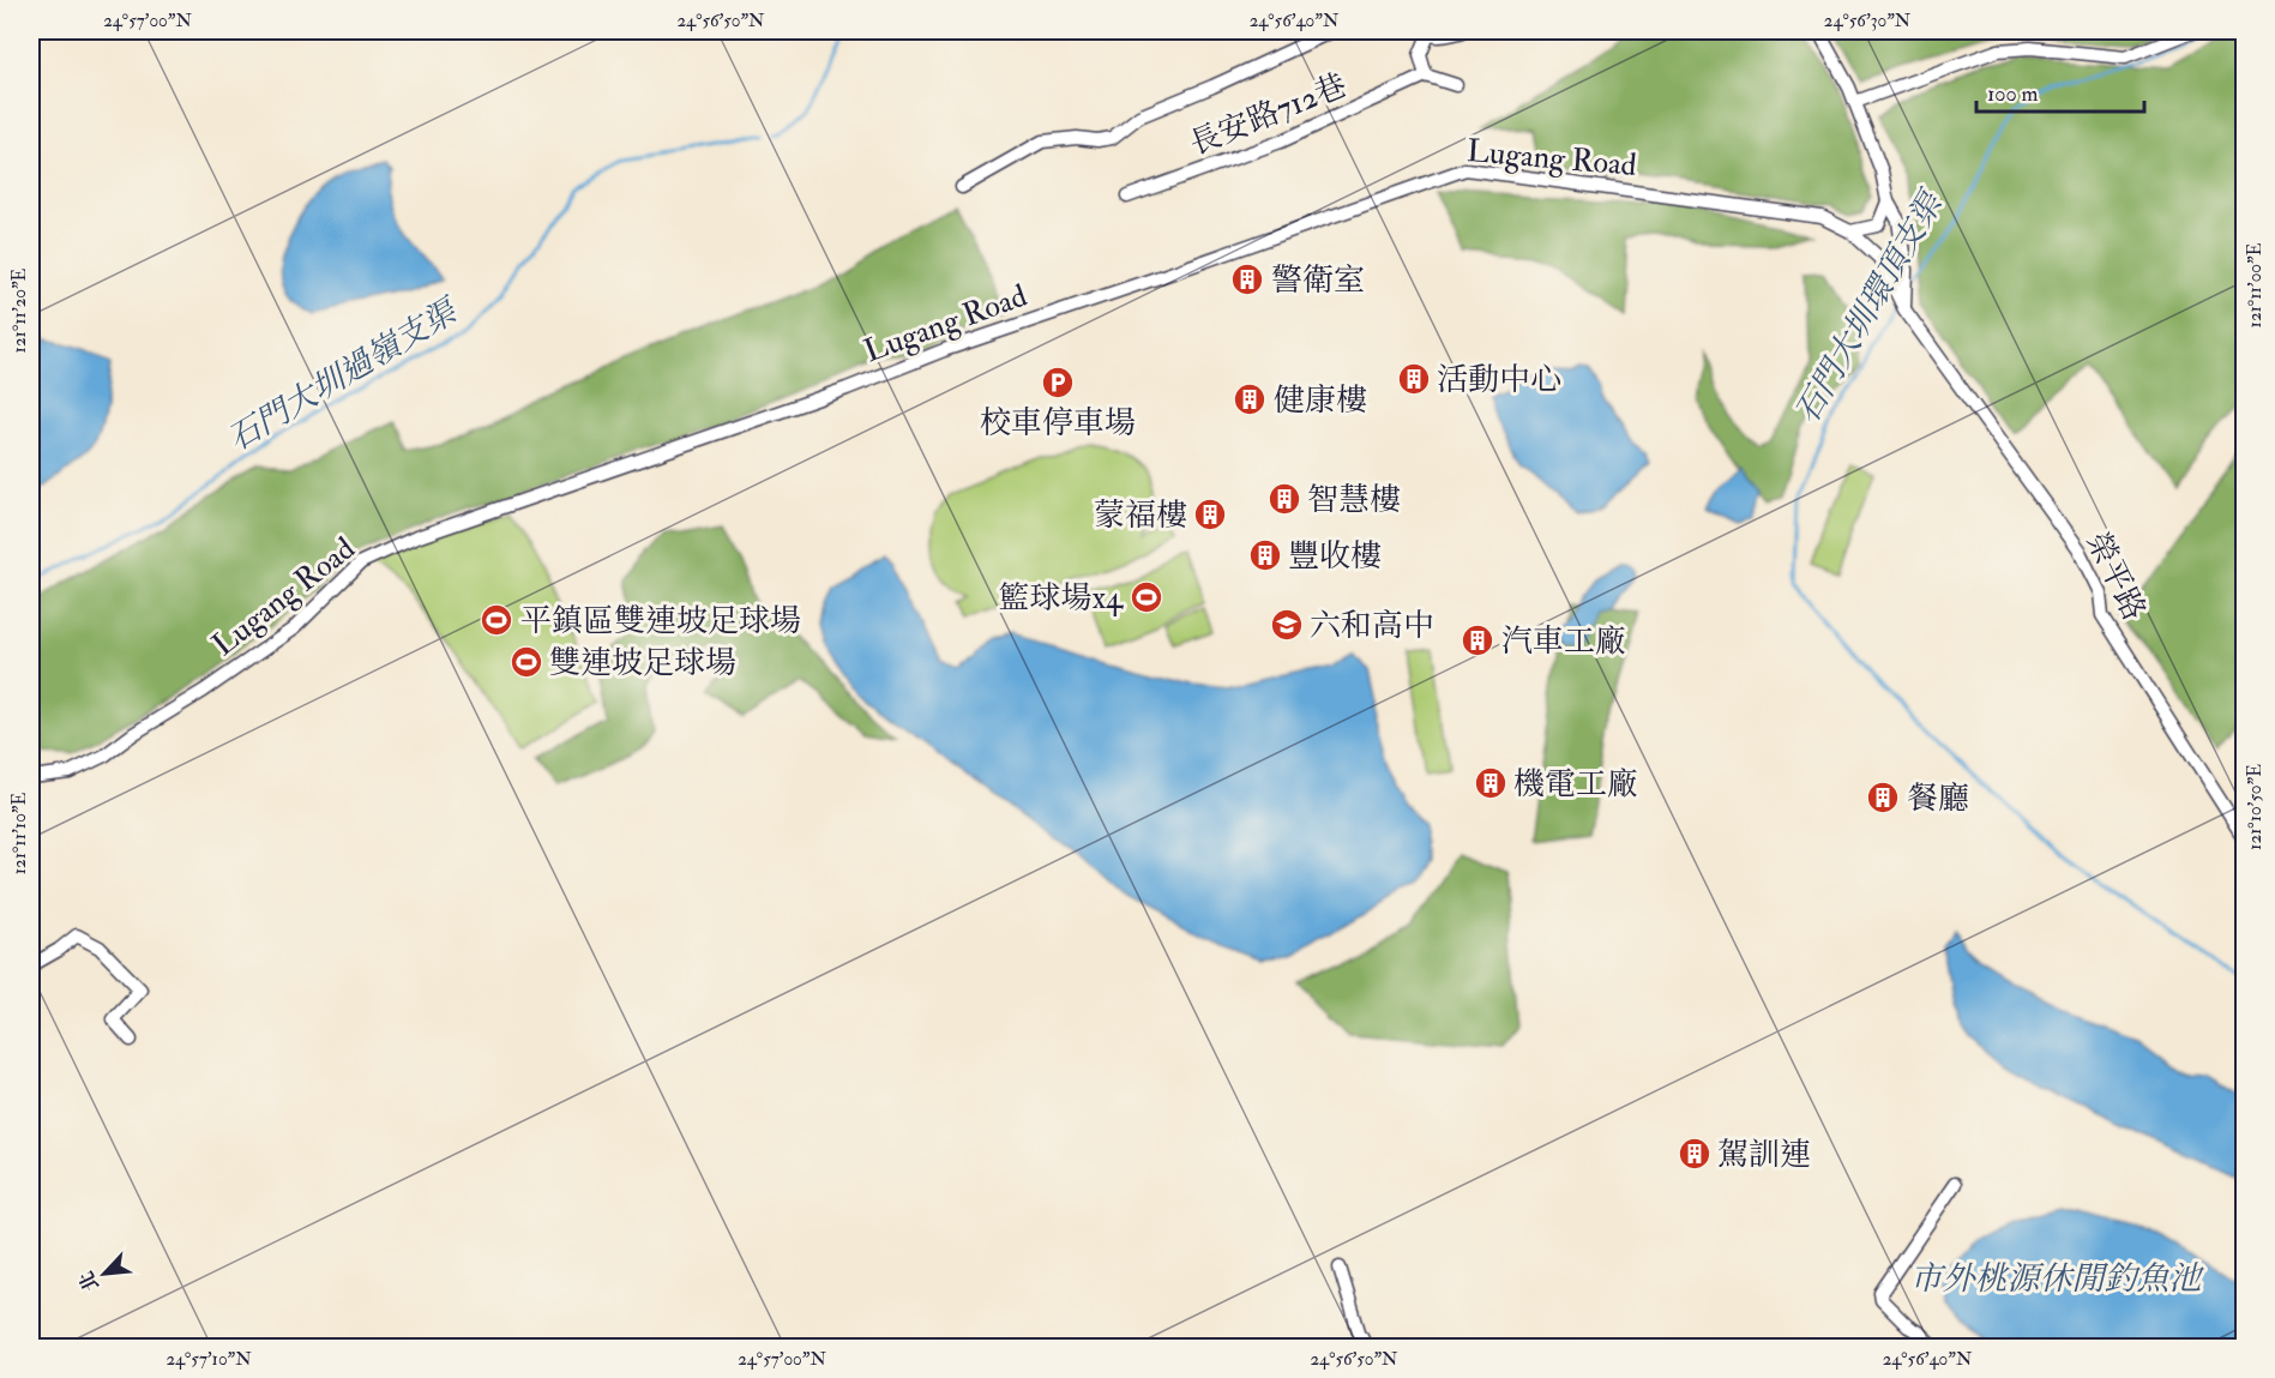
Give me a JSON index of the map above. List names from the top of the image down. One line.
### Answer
{"streets":{"street":["長安路712巷","Lugang Road","榮平路"]},"crossings":[["Lugang Road","榮平路"]],"water":["石門大圳環頂支渠","石門大圳過嶺支渠","市外桃源休閒釣魚池"],"places":{"building":["警衛室","活動中心","健康樓","智慧樓","蒙福樓","豐收樓","汽車工廠","機電工廠","餐廳","駕訓連"],"parking":["校車停車場"],"sports":["籃球場x4","平鎮區雙連坡足球場","雙連坡足球場"],"school or university":["六和高中"]},"scale_bar":"100 m","north":"bottom left","coordinates":["24°57'00\"N","24°56'50\"N","24°56'40\"N","24°56'30\"N","121°11'00\"E","121°11'20\"E","121°10'50\"E","121°11'10\"E","24°57'10\"N"]}
